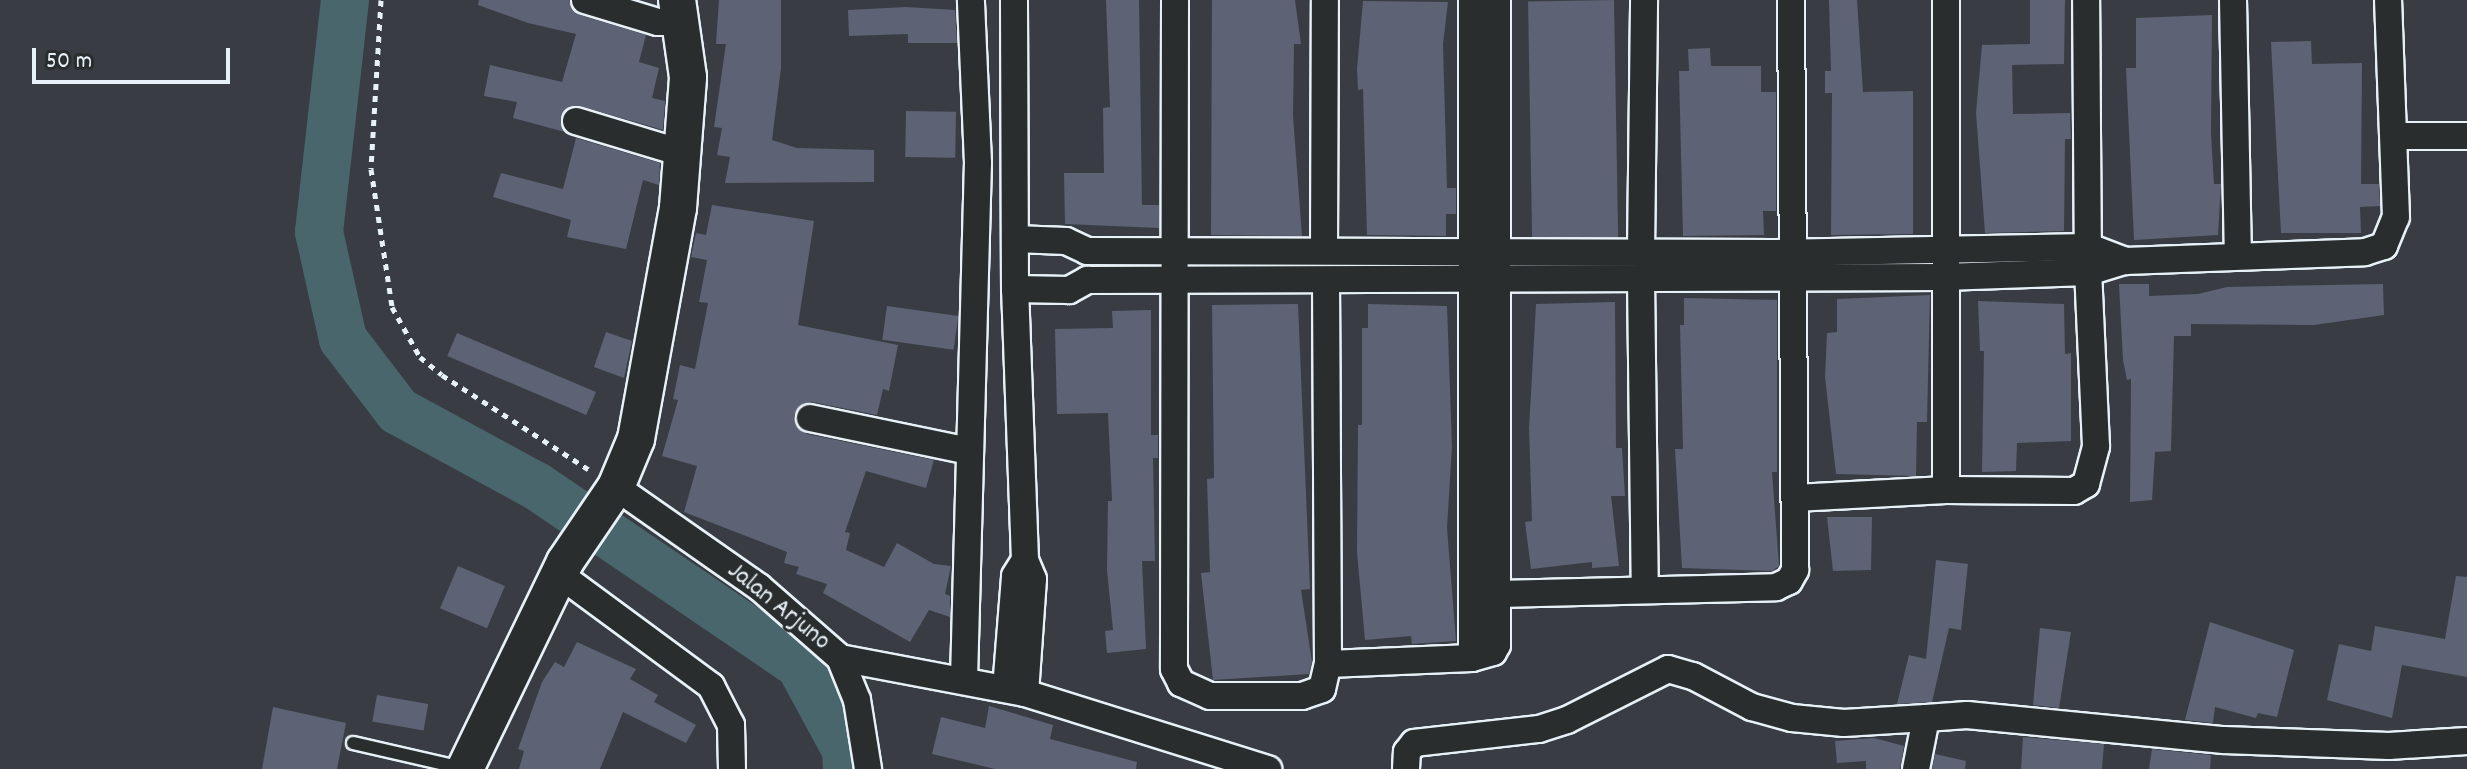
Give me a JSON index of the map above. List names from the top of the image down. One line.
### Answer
{"streets":{"street":["Jalan Arjuno"]},"scale_bar":"50 m"}
